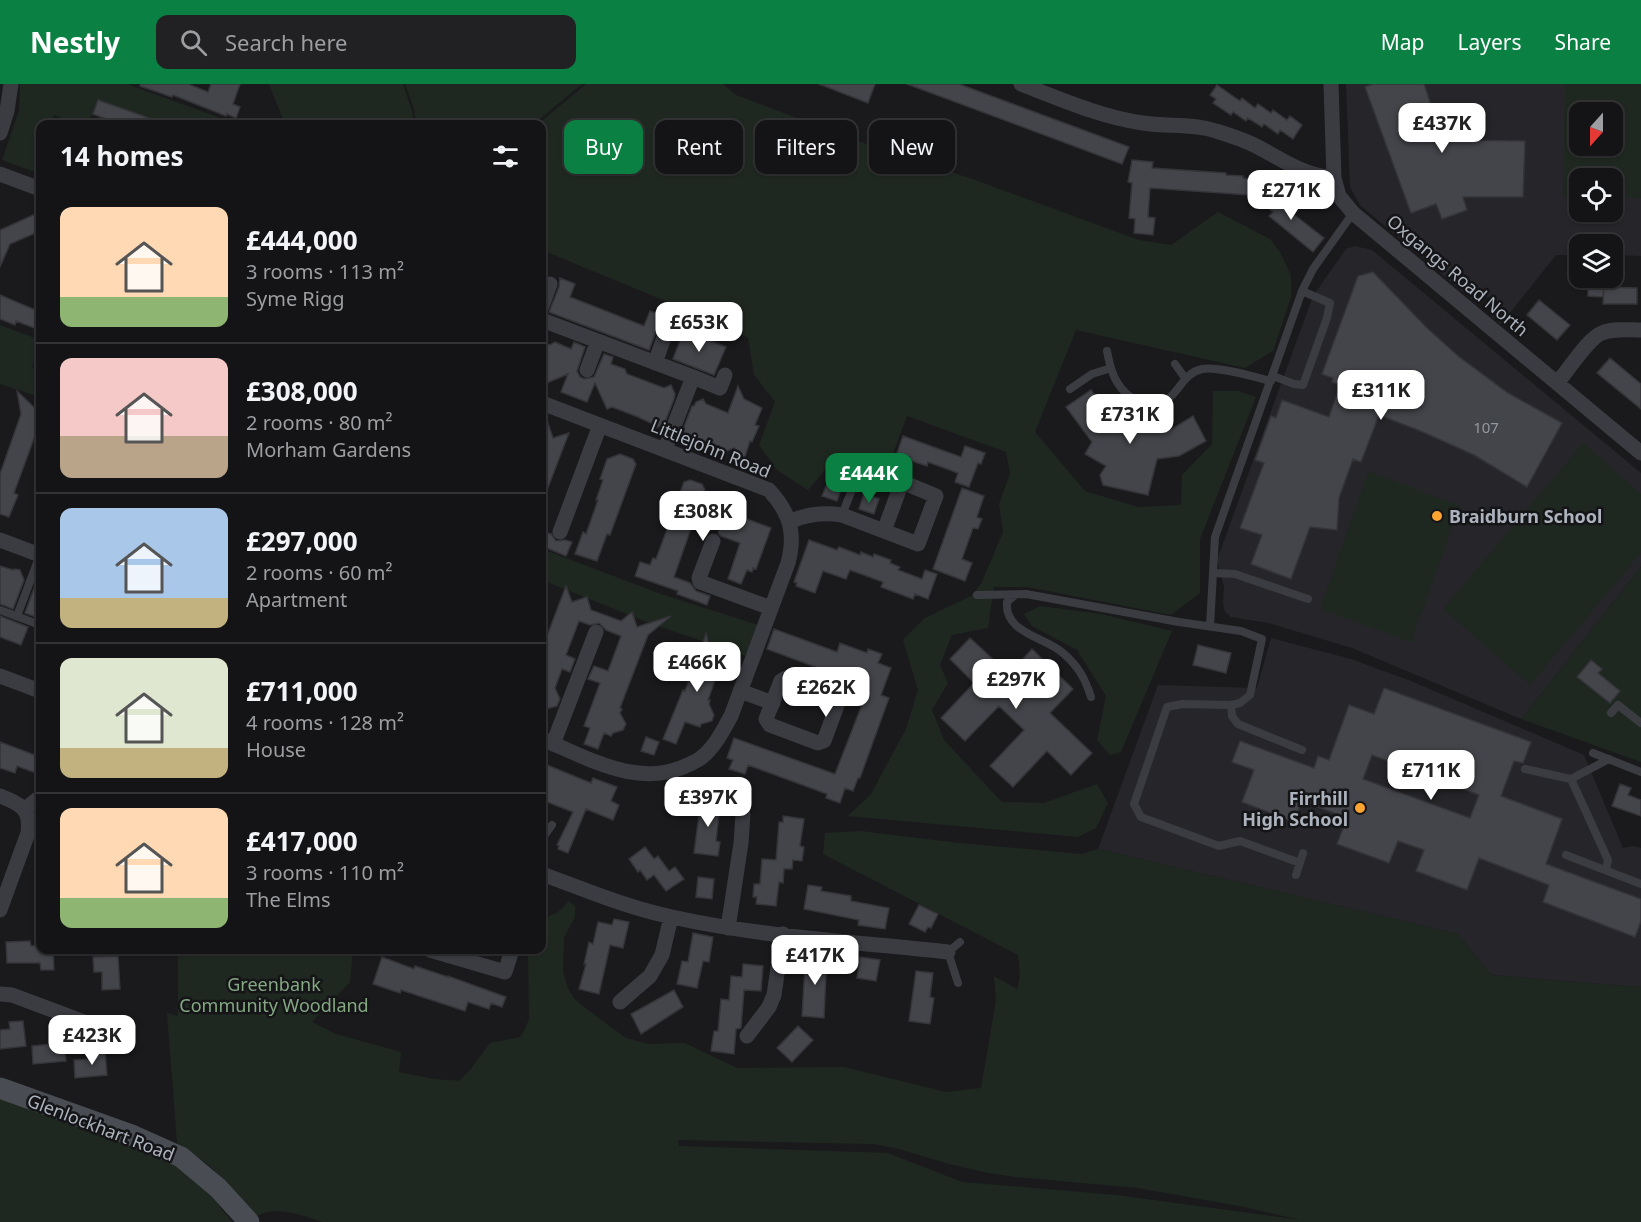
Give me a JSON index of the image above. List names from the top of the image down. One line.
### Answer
{"streets":{"street":["Oxgangs Road North","Littlejohn Road","Glenlockhart Road"]},"parks":["Greenbank Community Woodland"],"places":["Braidburn School","Firrhill High School"],"house_numbers":["107"],"north":"bottom","page":{"header":"Nestly","search":"Search here","nav":["Map","Layers","Share"],"price":["£437K","£271K","£653K","£311K","£731K","£444K","£308K","£466K","£297K","£262K","£711K","£397K","£417K","£423K"],"chip":["Buy","Rent","Filters","New"],"heading":"14 homes","list":[{"name":"£444,000","note":"3 rooms · 113 m² · Syme Rigg"},{"name":"£308,000","note":"2 rooms · 80 m² · Morham Gardens"},{"name":"£297,000","note":"2 rooms · 60 m² · Apartment"},{"name":"£711,000","note":"4 rooms · 128 m² · House"},{"name":"£417,000","note":"3 rooms · 110 m² · The Elms"}]}}
